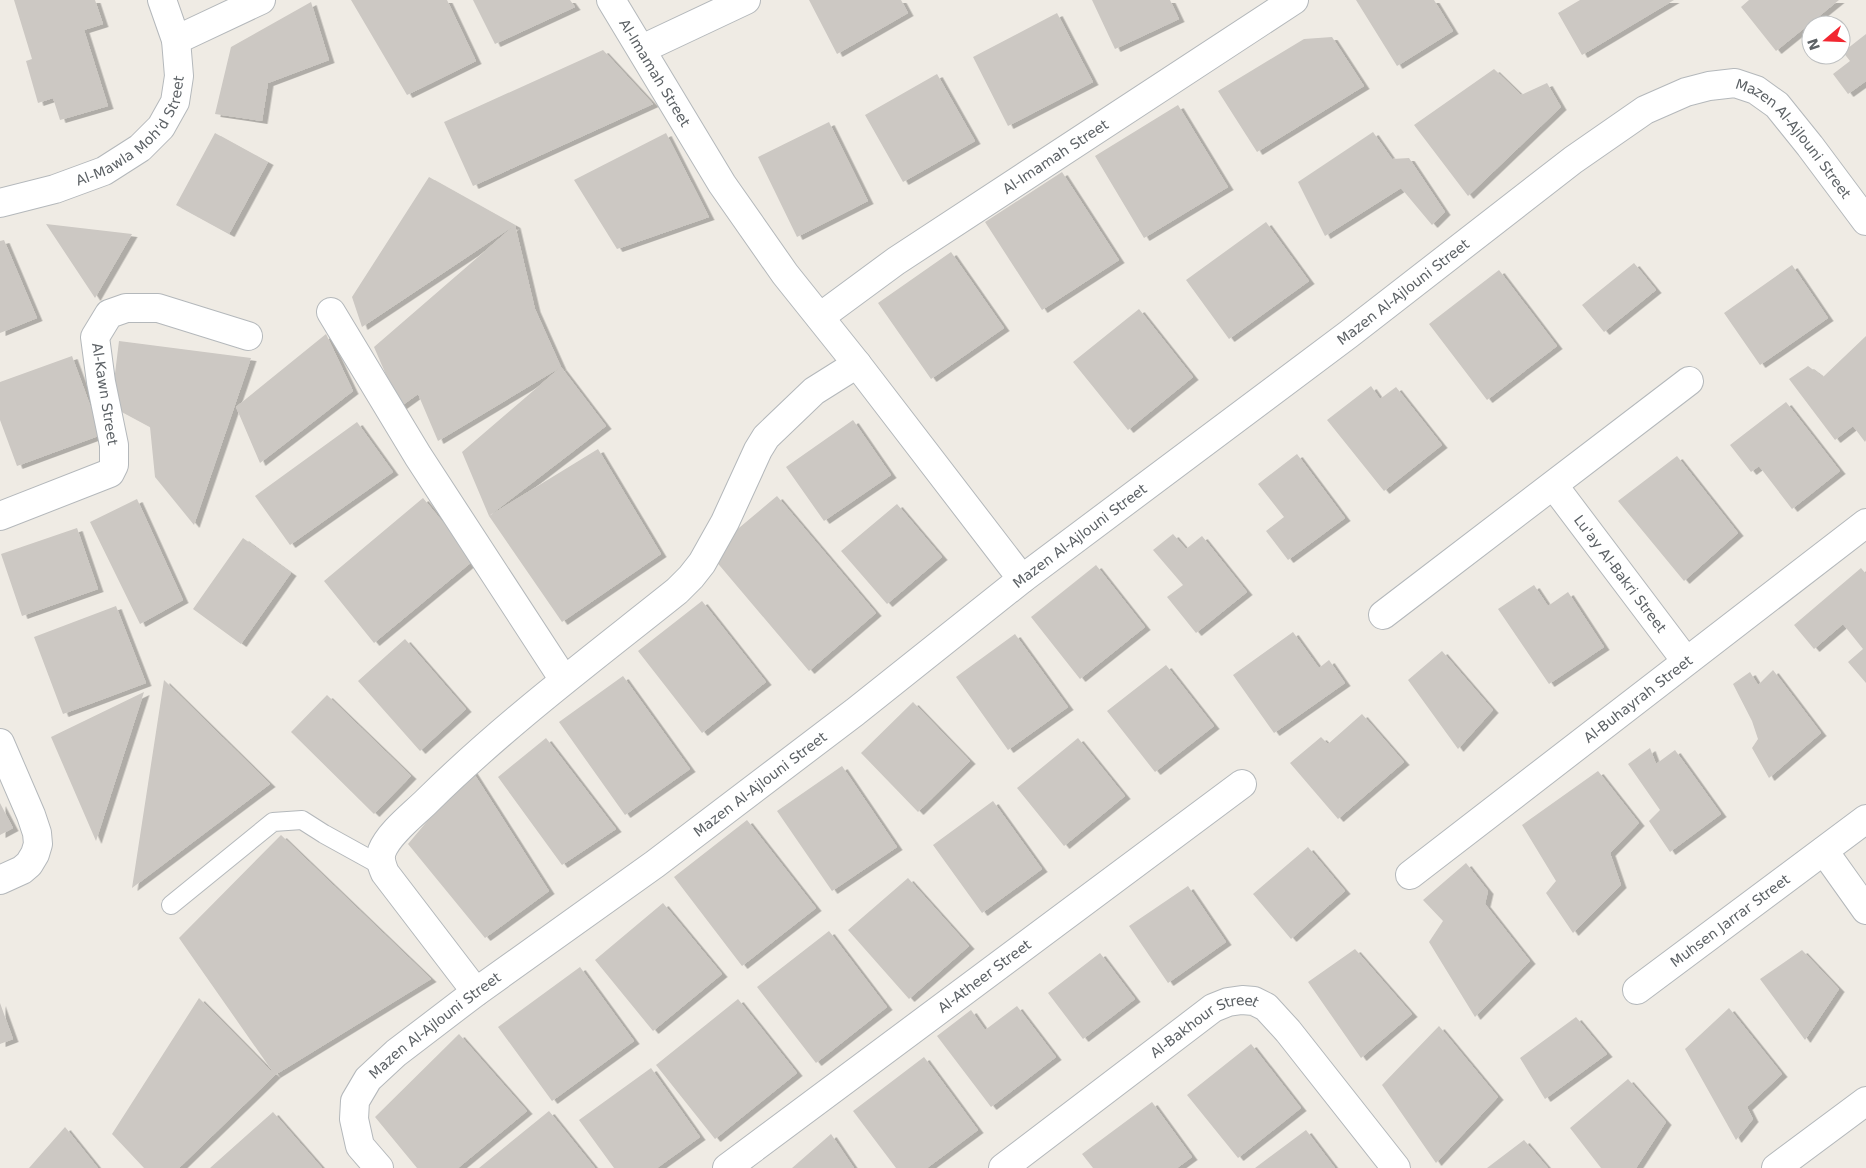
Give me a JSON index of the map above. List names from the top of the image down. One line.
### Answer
{"streets":{"street":["Al-Imamah Street","Al-Mawla Moh'd Street","Mazen Al-Ajlouni Street","Al-Kawn Street","Lu'ay Al-Bakri Street","Al-Buhayrah Street","Muhsen Jarrar Street","Al-Atheer Street","Al-Bakhour Street"]},"crossings":[["Al-Imamah Street","Mazen Al-Ajlouni Street"],["Lu'ay Al-Bakri Street","Al-Buhayrah Street"]],"north":"left"}
